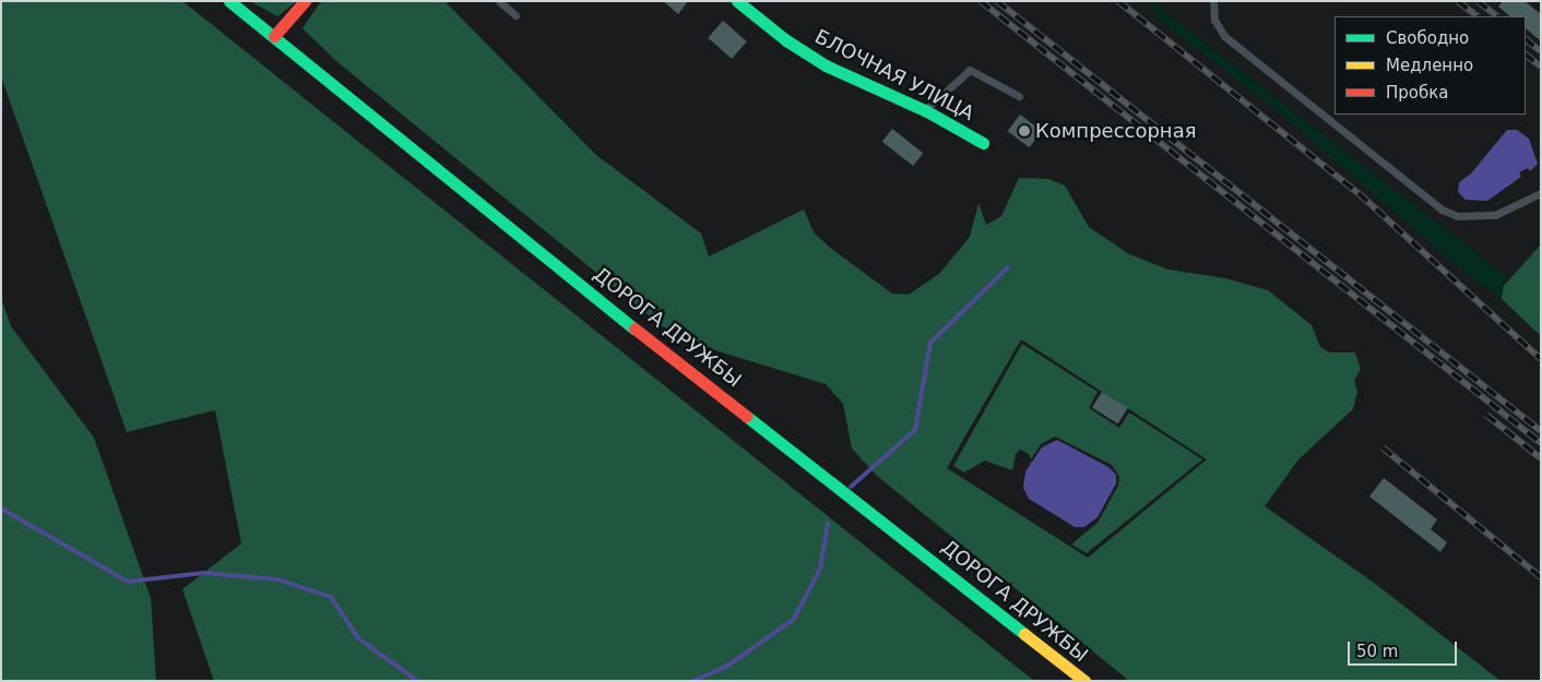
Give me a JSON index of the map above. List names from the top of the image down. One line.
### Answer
{"streets":{"main road":["БЛОЧНАЯ УЛИЦА","ДОРОГА ДРУЖБЫ"]},"places":["Компрессорная"],"legend":["Свободно","Медленно","Пробка"],"scale_bar":"50 m"}
